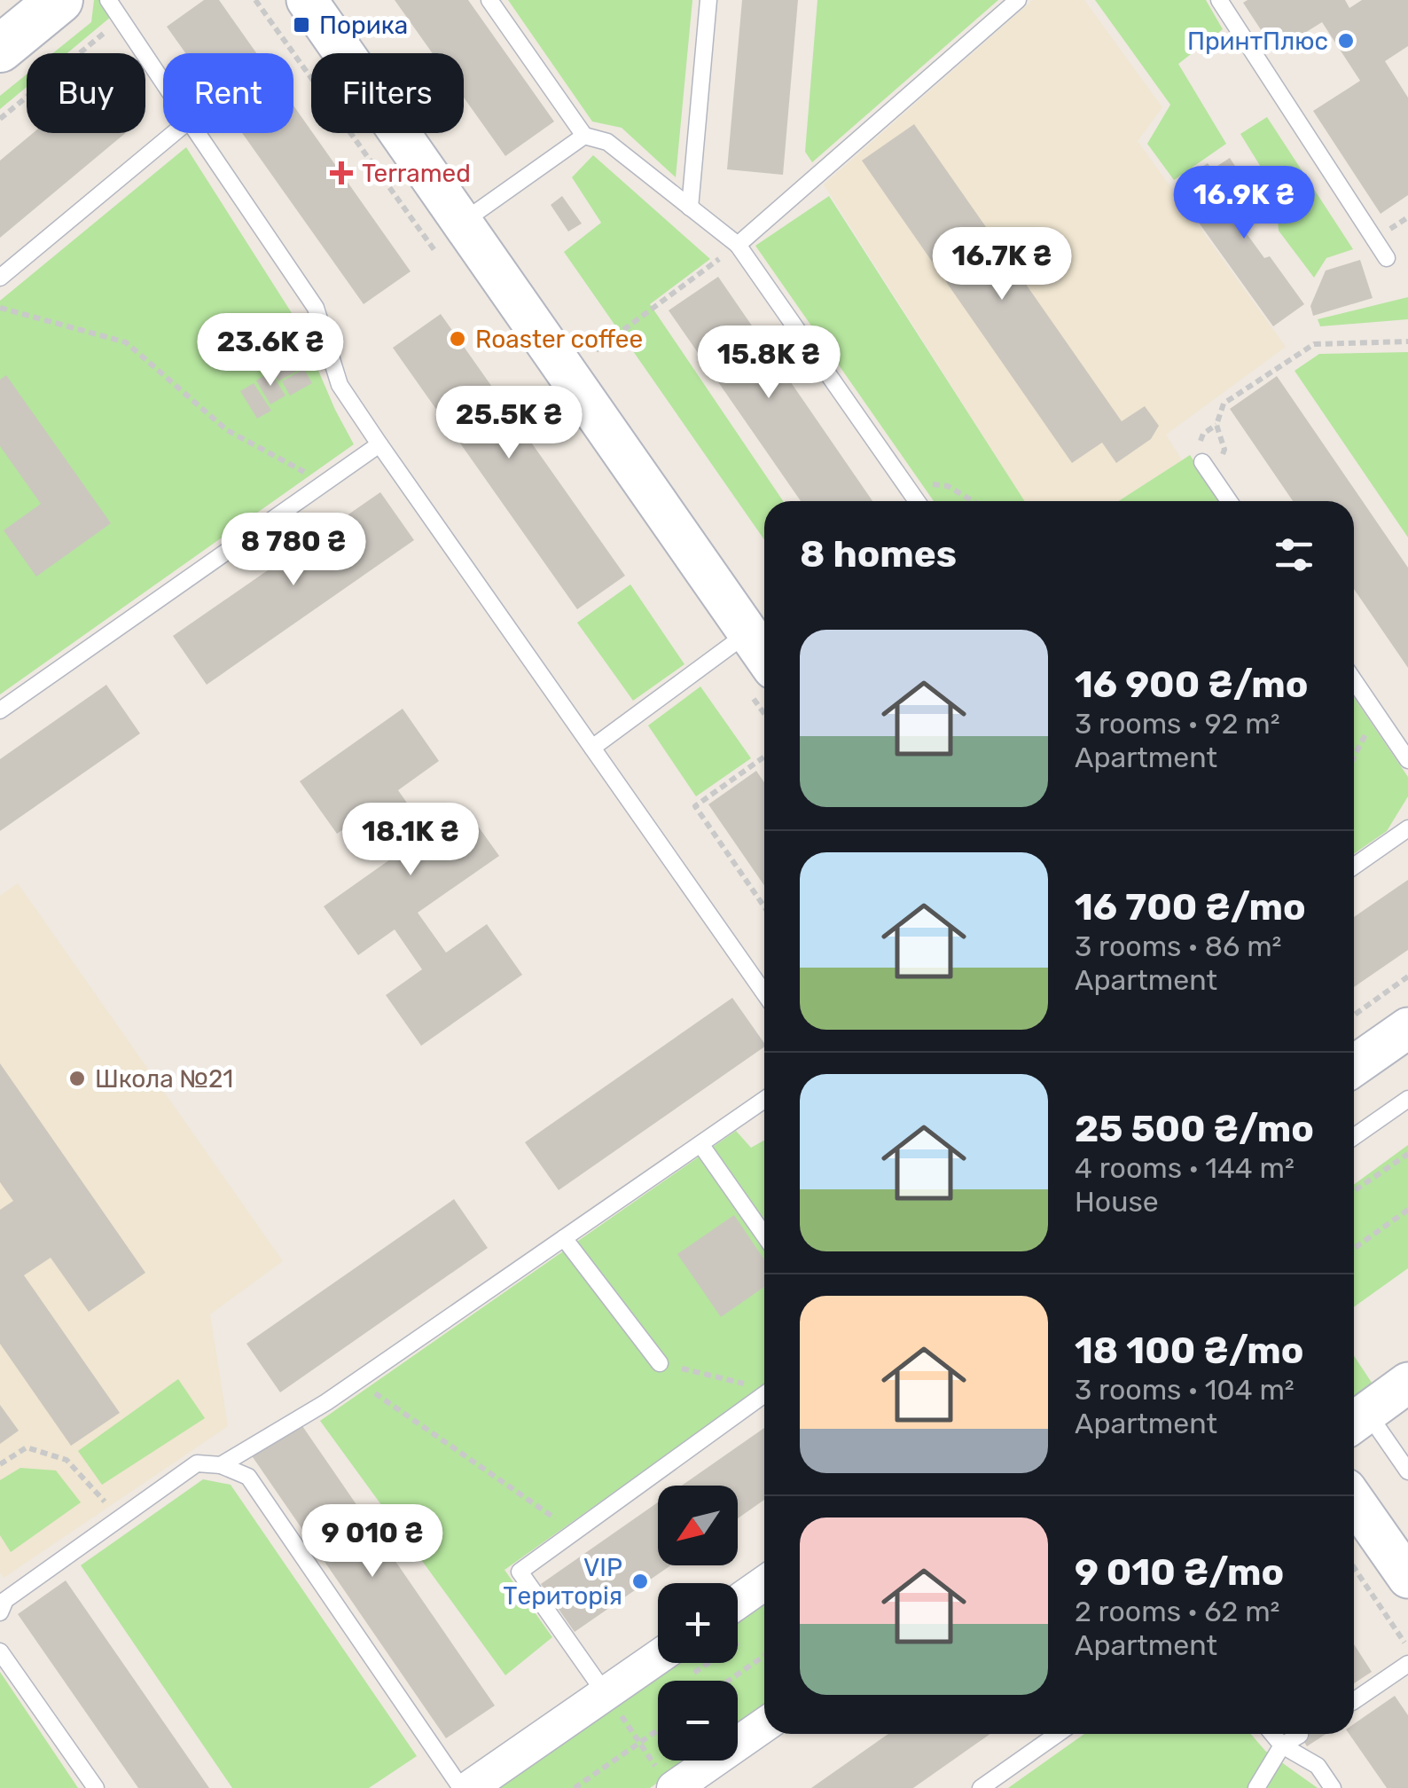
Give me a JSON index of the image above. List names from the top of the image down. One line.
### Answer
{"places":{"transit":["Порика"],"other":["ПринтПлюс","Roaster coffee","Школа №21","VIP Територія"],"health":["Terramed"]},"north":"bottom left","page":{"chip":["Buy","Rent","Filters"],"price":["16.9K ₴","16.7K ₴","23.6K ₴","15.8K ₴","25.5K ₴","8 780 ₴","18.1K ₴","9 010 ₴"],"heading":"8 homes","list":[{"name":"16 900 ₴/mo","note":"3 rooms · 92 m² · Apartment"},{"name":"16 700 ₴/mo","note":"3 rooms · 86 m² · Apartment"},{"name":"25 500 ₴/mo","note":"4 rooms · 144 m² · House"},{"name":"18 100 ₴/mo","note":"3 rooms · 104 m² · Apartment"},{"name":"9 010 ₴/mo","note":"2 rooms · 62 m² · Apartment"}],"map_buttons":["+","−"]}}
